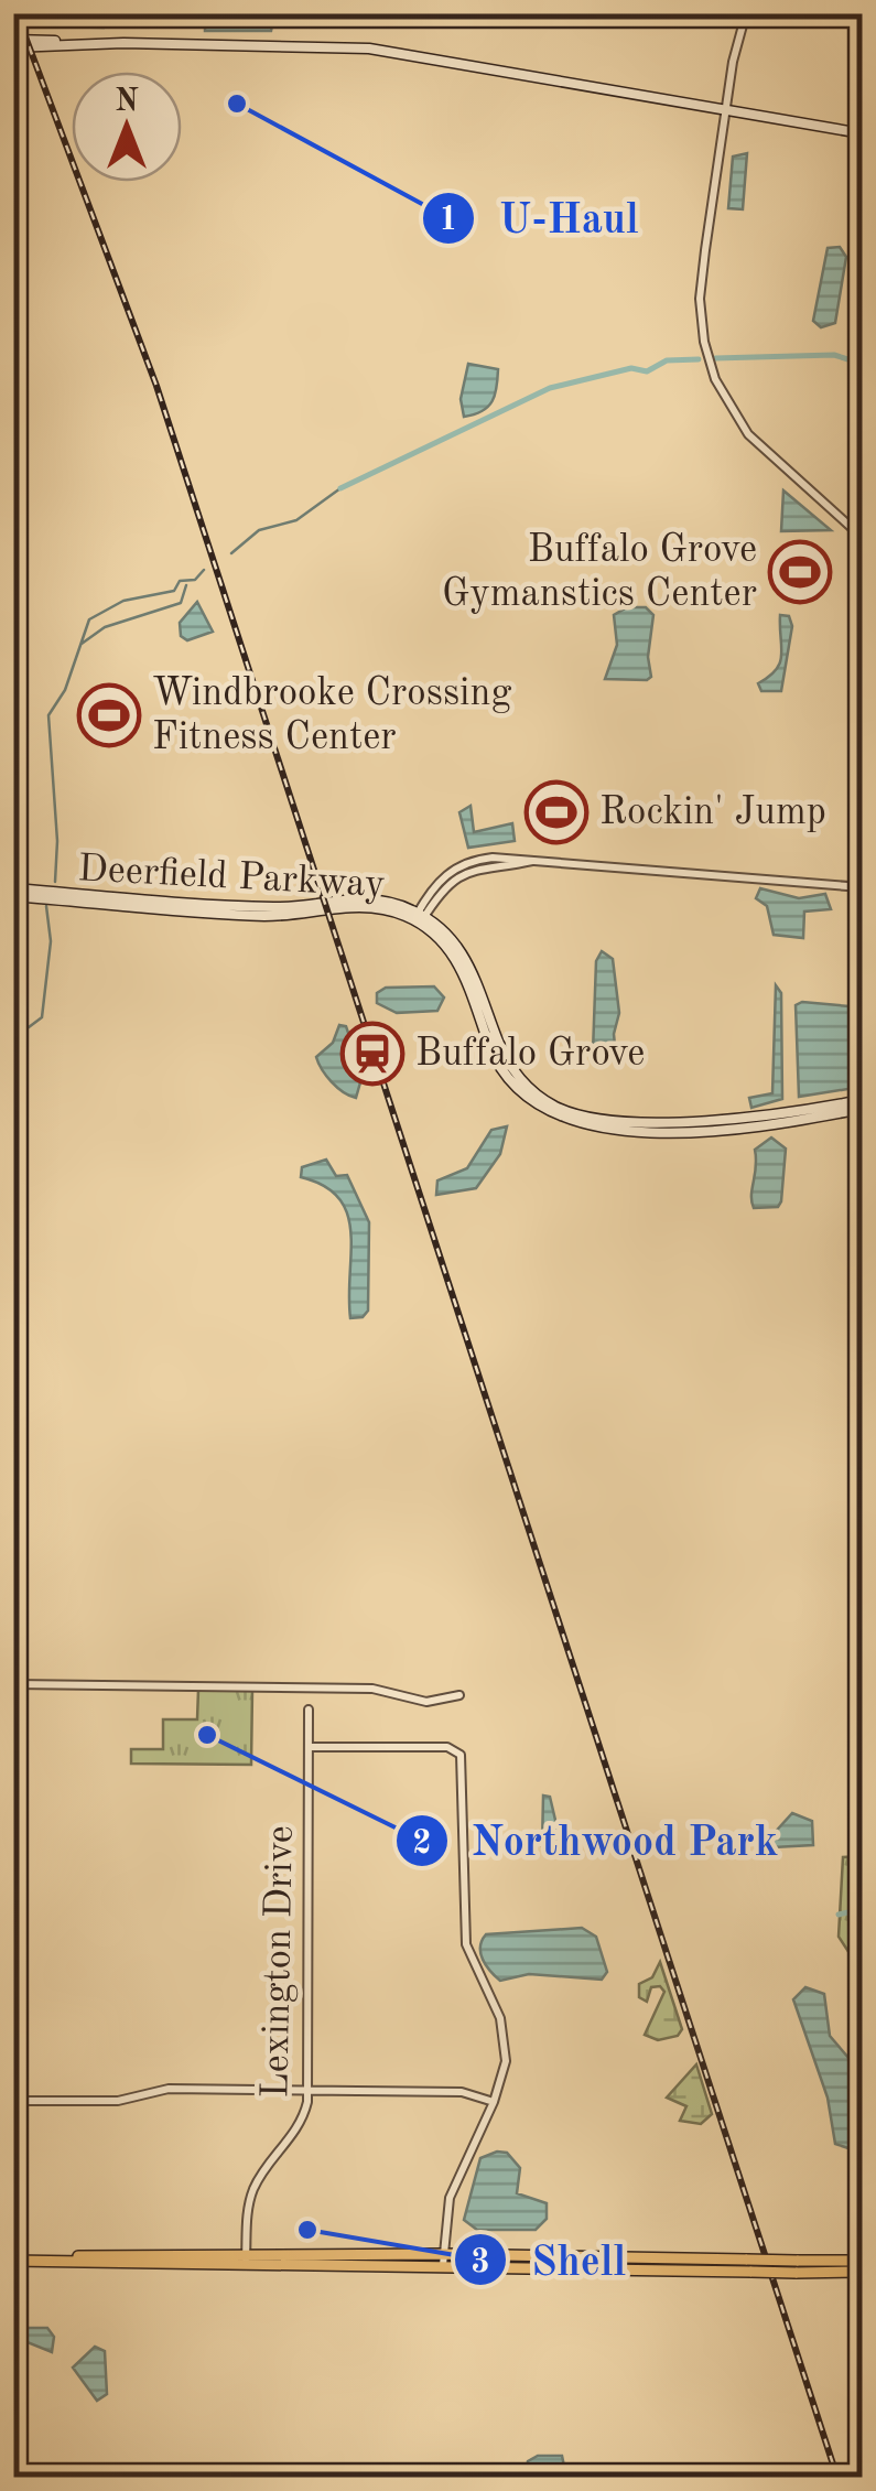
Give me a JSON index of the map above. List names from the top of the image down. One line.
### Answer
{"streets":{"main road":["Deerfield Parkway"],"street":["Lexington Drive"]},"places":{"other":["U-Haul","Northwood Park","Shell"],"sports":["Buffalo Grove Gymanstics Center","Windbrooke Crossing Fitness Center","Rockin' Jump"],"station":["Buffalo Grove"]},"north":"top"}
